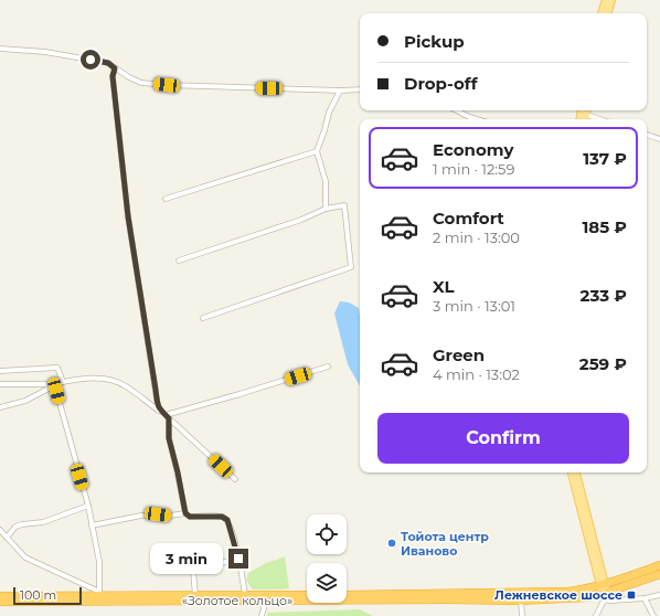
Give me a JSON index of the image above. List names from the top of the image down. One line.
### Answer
{"streets":{"highway":["«Золотое кольцо»"]},"places":{"other":["Тойота центр Иваново"],"transit":["Лежневское шоссе"]},"scale_bar":"100 m","page":{"banner":["Pickup","Drop-off"],"list":[{"name":"Economy","note":"1 min · 12:59","value":"137 ₽"},{"name":"Comfort","note":"2 min · 13:00","value":"185 ₽"},{"name":"XL","note":"3 min · 13:01","value":"233 ₽"},{"name":"Green","note":"4 min · 13:02","value":"259 ₽"}],"buttons":"Confirm","bubble":"3 min","scale":"100 m"}}
